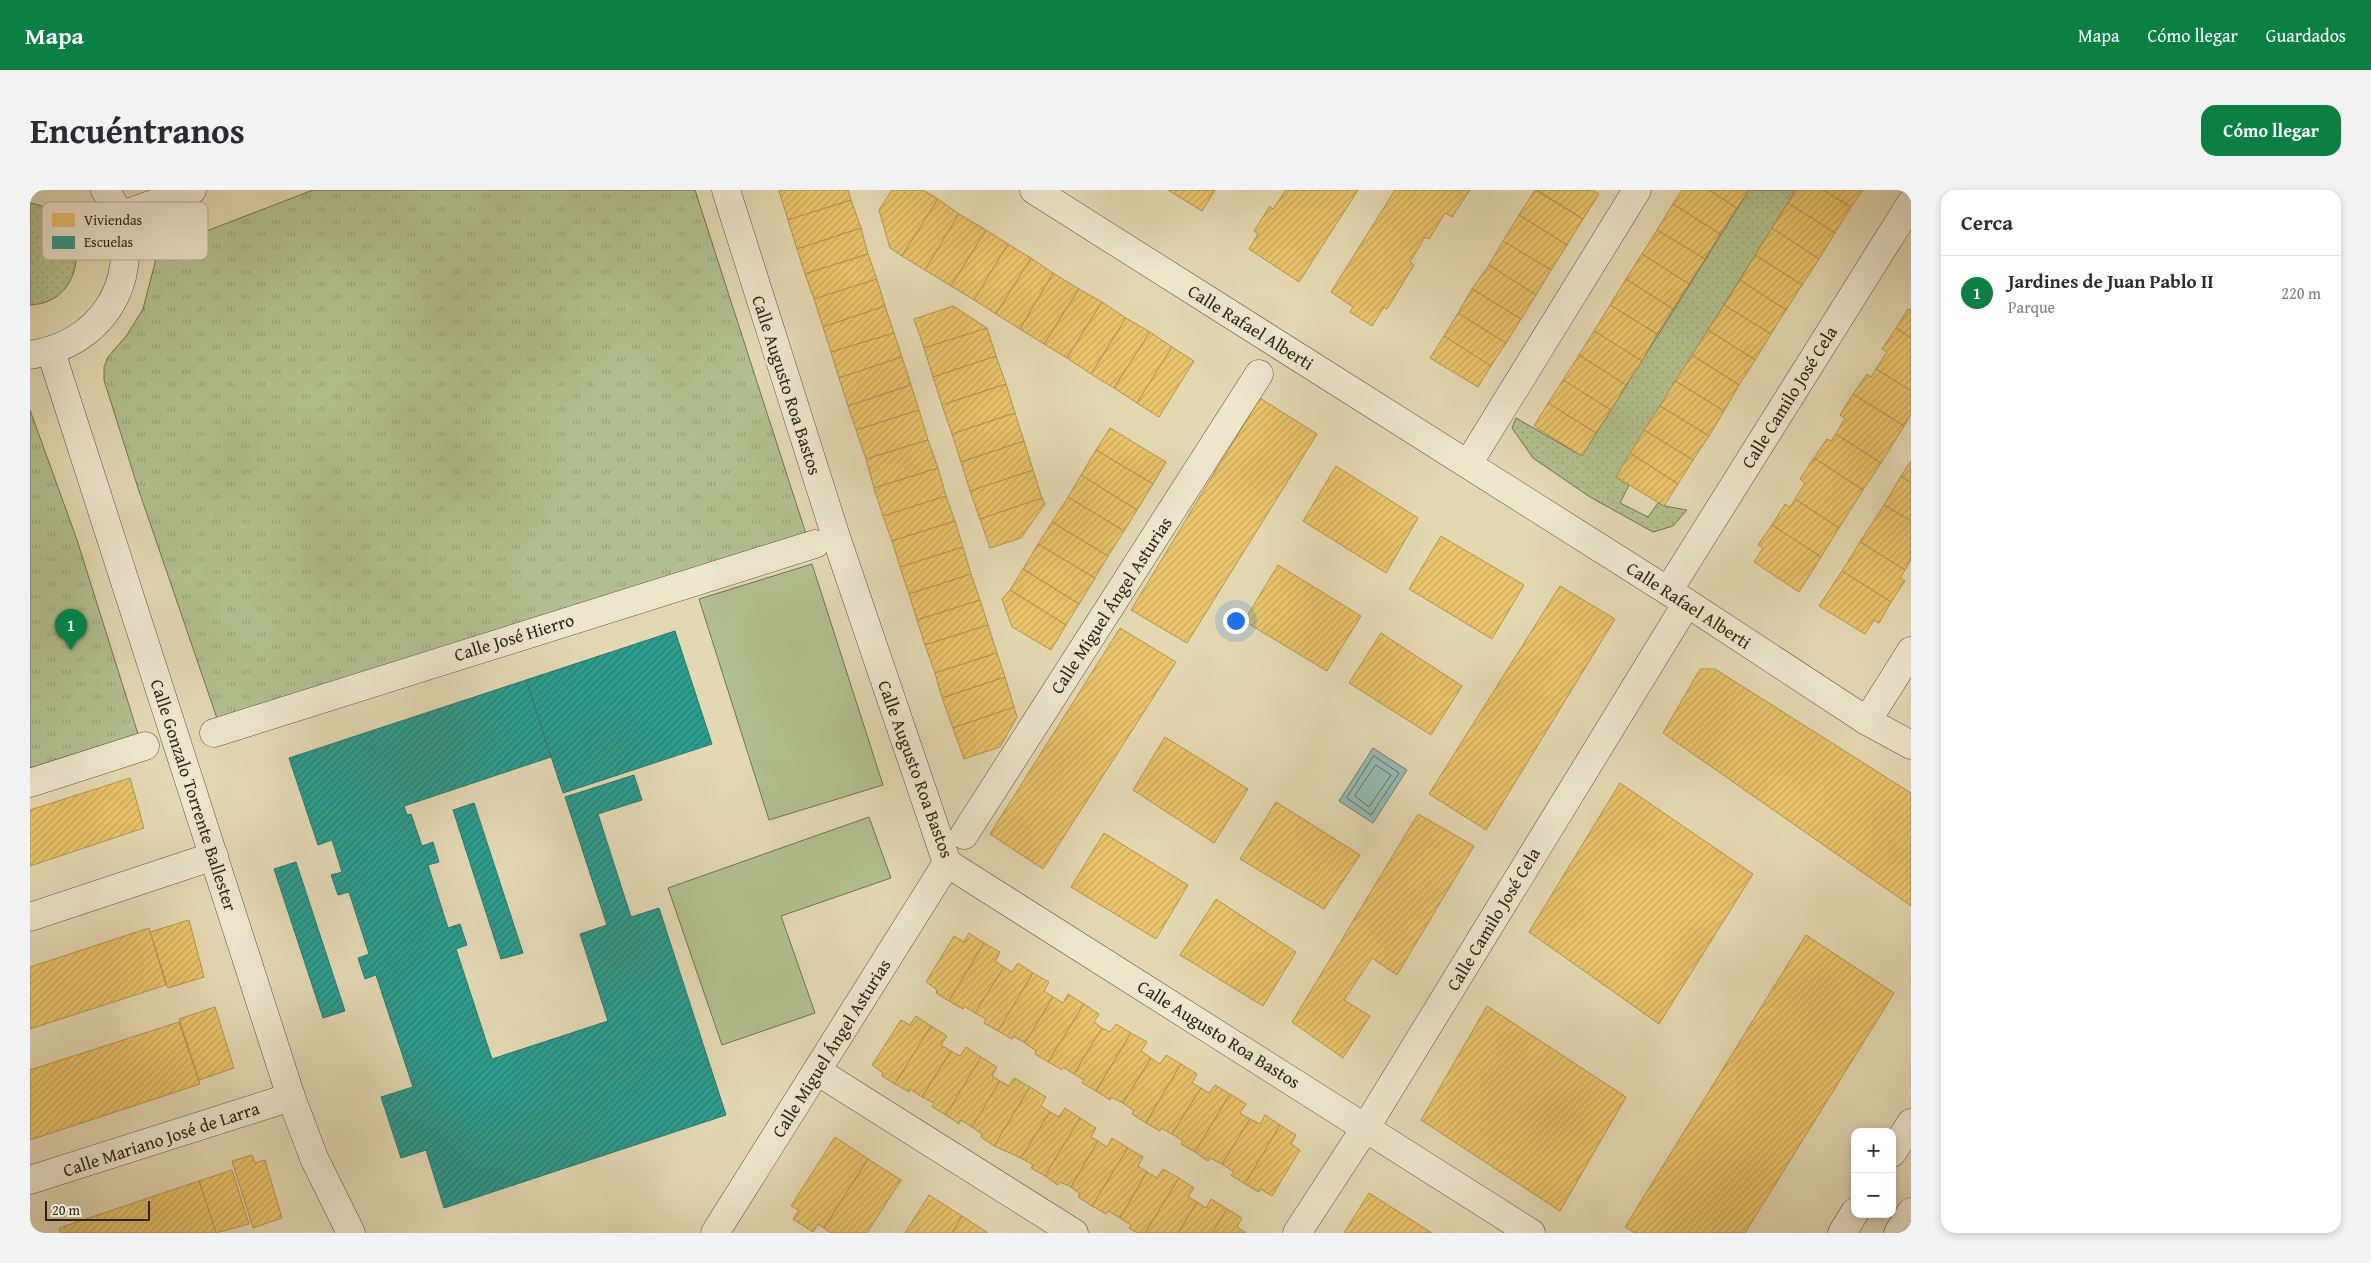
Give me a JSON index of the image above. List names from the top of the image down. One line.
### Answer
{"streets":{"street":["Calle Rafael Alberti","Calle Augusto Roa Bastos","Calle Camilo José Cela","Calle Miguel Ángel Asturias","Calle José Hierro","Calle Gonzalo Torrente Ballester","Calle Mariano José de Larra"]},"crossings":[["Calle Rafael Alberti","Calle Camilo José Cela"],["Calle Augusto Roa Bastos","Calle Camilo José Cela"],["Calle Augusto Roa Bastos","Calle Miguel Ángel Asturias"],["Calle Gonzalo Torrente Ballester","Calle Mariano José de Larra"]],"legend":["Viviendas","Escuelas"],"scale_bar":"20 m","page":{"header":"Mapa","nav":["Mapa","Cómo llegar","Guardados"],"title":"Encuéntranos","buttons":"Cómo llegar","heading":"Cerca","list":[{"mark":"1","name":"Jardines de Juan Pablo II","note":"Parque","value":"220 m"}],"pins":"1","map_buttons":["+","−"],"scale":"20 m"}}
